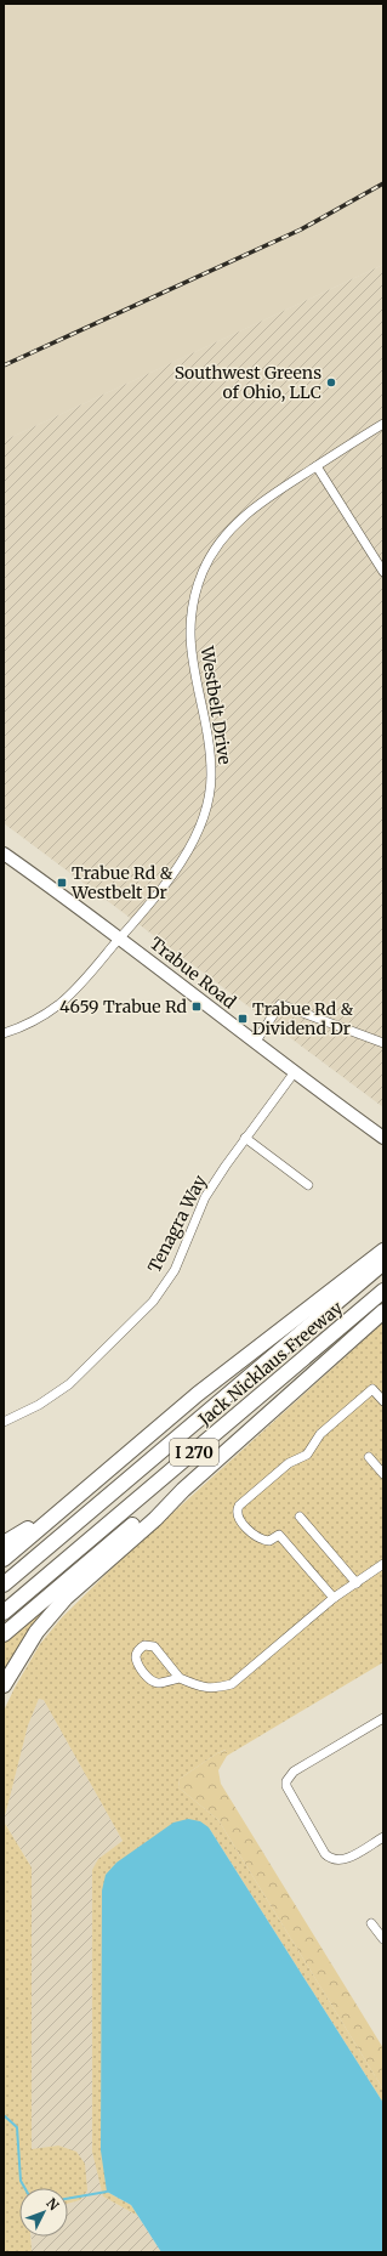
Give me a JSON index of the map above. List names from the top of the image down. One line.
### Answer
{"streets":{"highway":["Jack Nicklaus Freeway","I 270"],"main road":["Trabue Road"],"street":["Westbelt Drive","Tenagra Way"]},"crossings":[["Westbelt Drive","Trabue Road"],["Trabue Road","Tenagra Way"]],"places":{"other":["Southwest Greens of Ohio, LLC"],"transit":["Trabue Rd & Westbelt Dr","4659 Trabue Rd","Trabue Rd & Dividend Dr"]},"north":"top right"}
